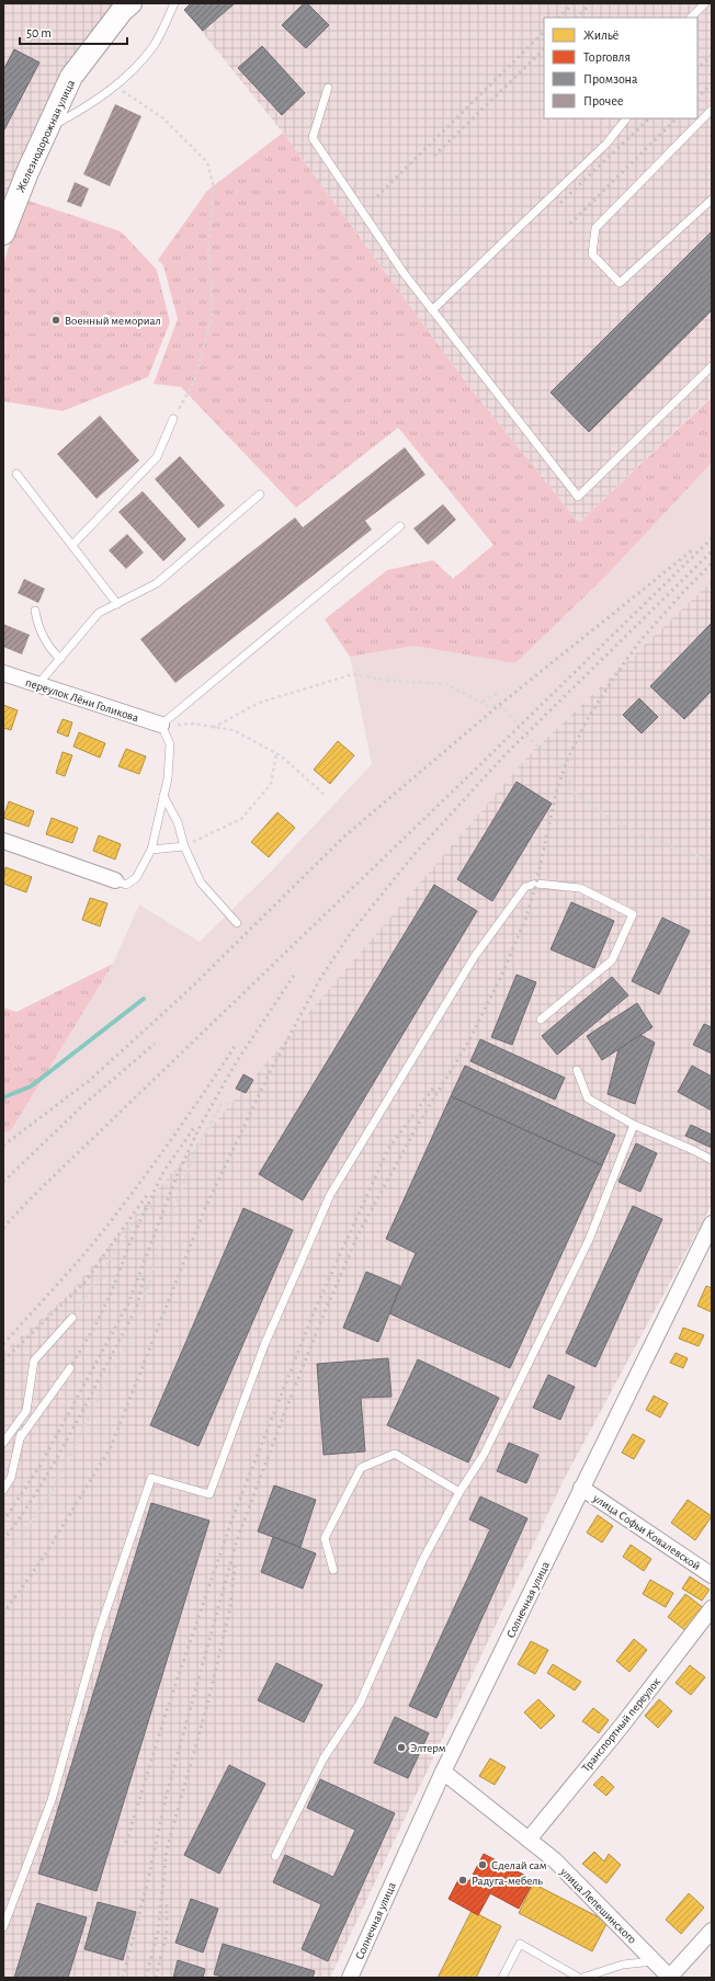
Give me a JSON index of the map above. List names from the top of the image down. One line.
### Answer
{"streets":{"street":["Железнодорожная улица","переулок Лёни Голикова","улица Софьи Ковалевской","Солнечная улица","Транспортный переулок","улица Лепешинского"]},"crossings":[["улица Софьи Ковалевской","Солнечная улица"],["Солнечная улица","улица Лепешинского"],["Транспортный переулок","улица Лепешинского"]],"places":["Военный мемориал","Элтерм","Сделай сам","Радуга-мебель"],"legend":["Жильё","Торговля","Промзона","Прочее"],"scale_bar":"50 m"}
